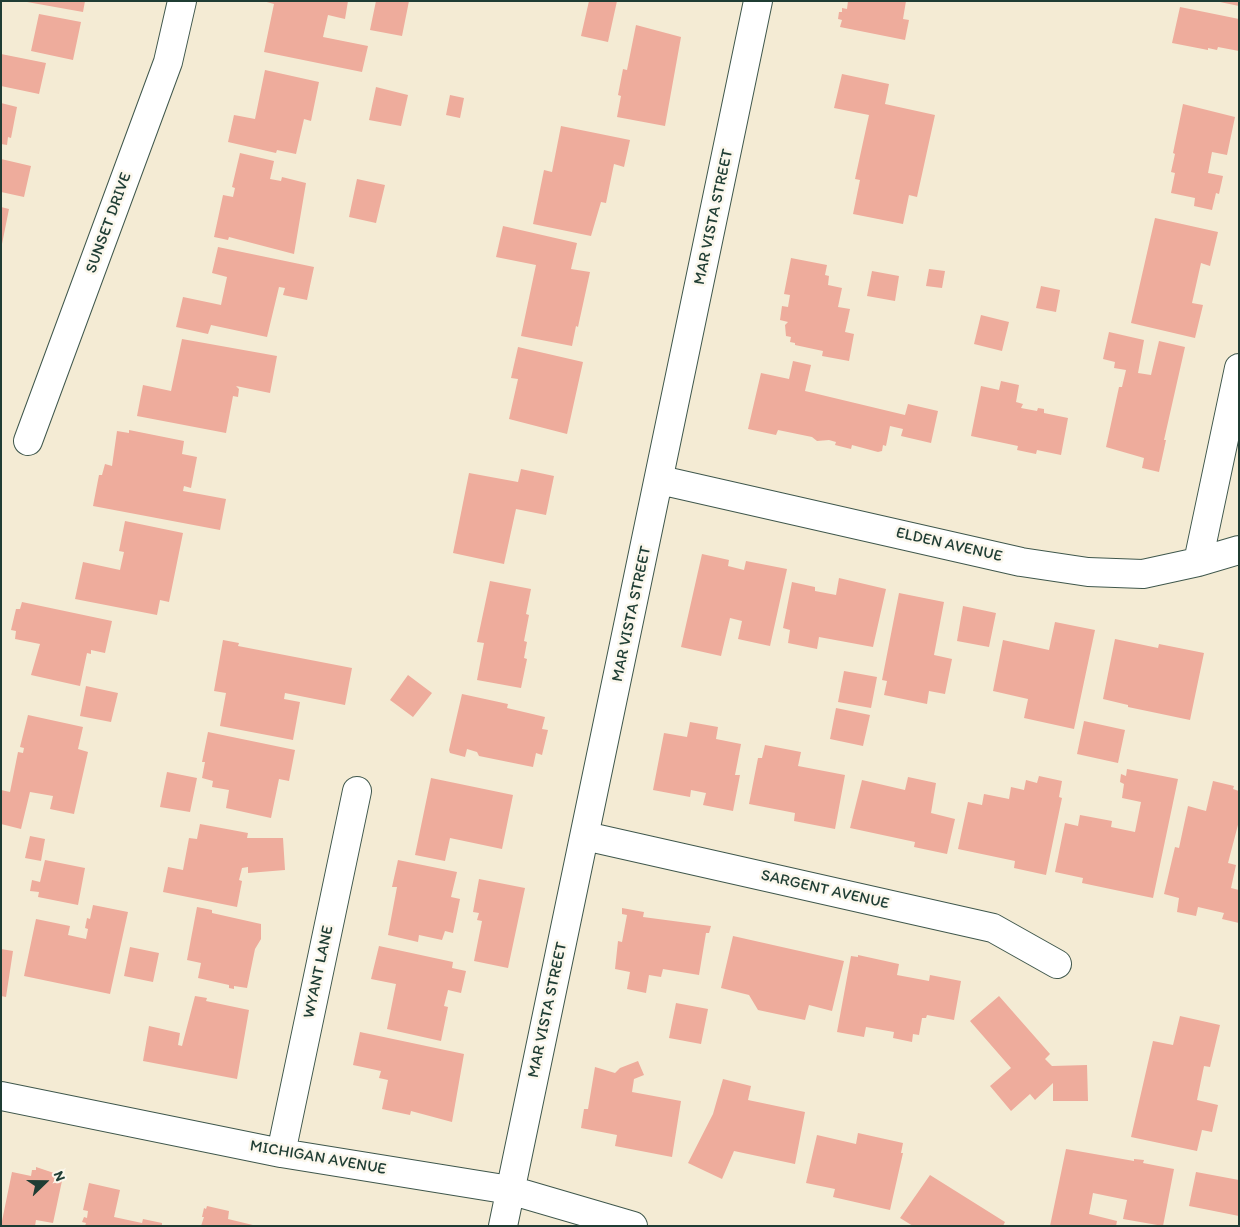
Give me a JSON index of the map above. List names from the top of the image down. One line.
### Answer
{"streets":{"street":["MAR VISTA STREET","SUNSET DRIVE","ELDEN AVENUE","SARGENT AVENUE","WYANT LANE","MICHIGAN AVENUE"]},"crossings":[["MAR VISTA STREET","ELDEN AVENUE"],["MAR VISTA STREET","SARGENT AVENUE"],["MAR VISTA STREET","MICHIGAN AVENUE"],["WYANT LANE","MICHIGAN AVENUE"]],"north":"right"}
